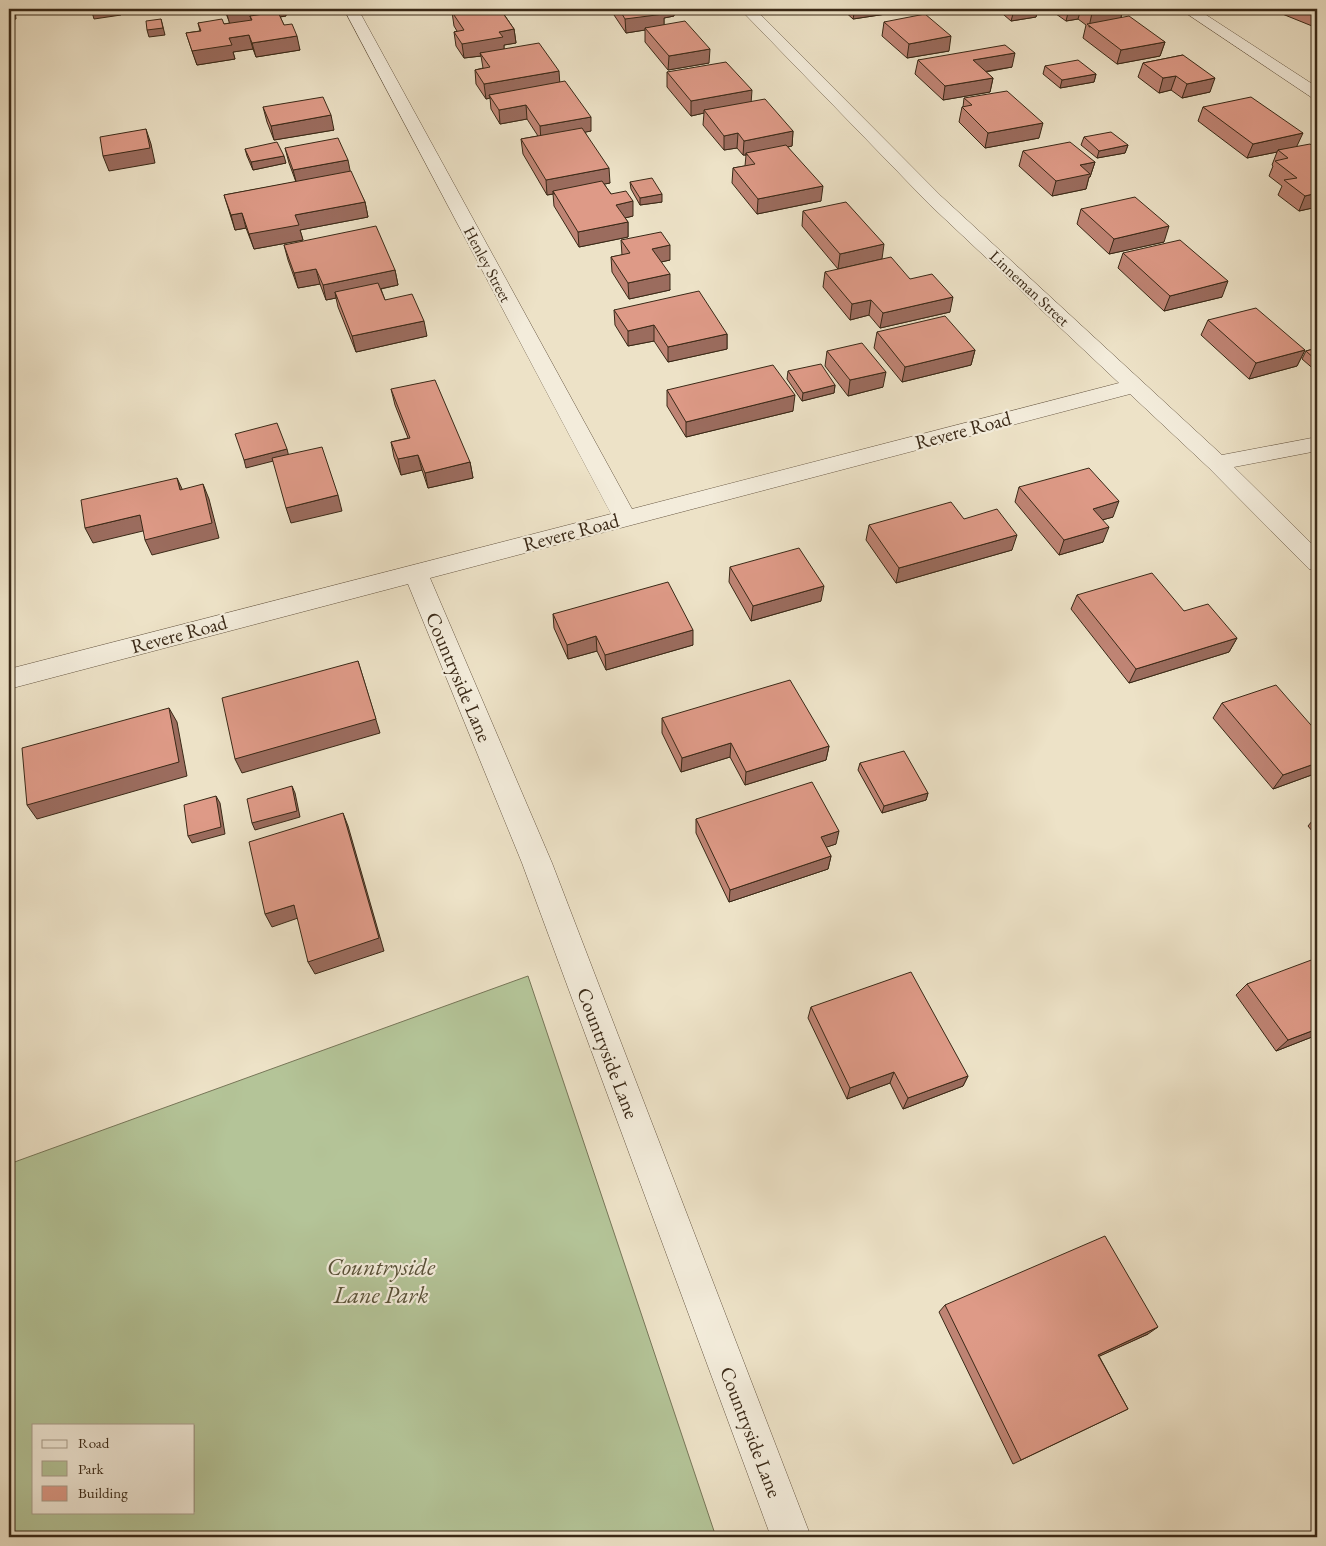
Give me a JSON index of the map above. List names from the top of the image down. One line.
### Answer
{"streets":{"street":["Henley Street","Linneman Street","Revere Road","Countryside Lane"]},"crossings":[["Henley Street","Revere Road"],["Linneman Street","Revere Road"],["Revere Road","Countryside Lane"]],"parks":["Countryside Lane Park"],"legend":["Road","Park","Building"]}
